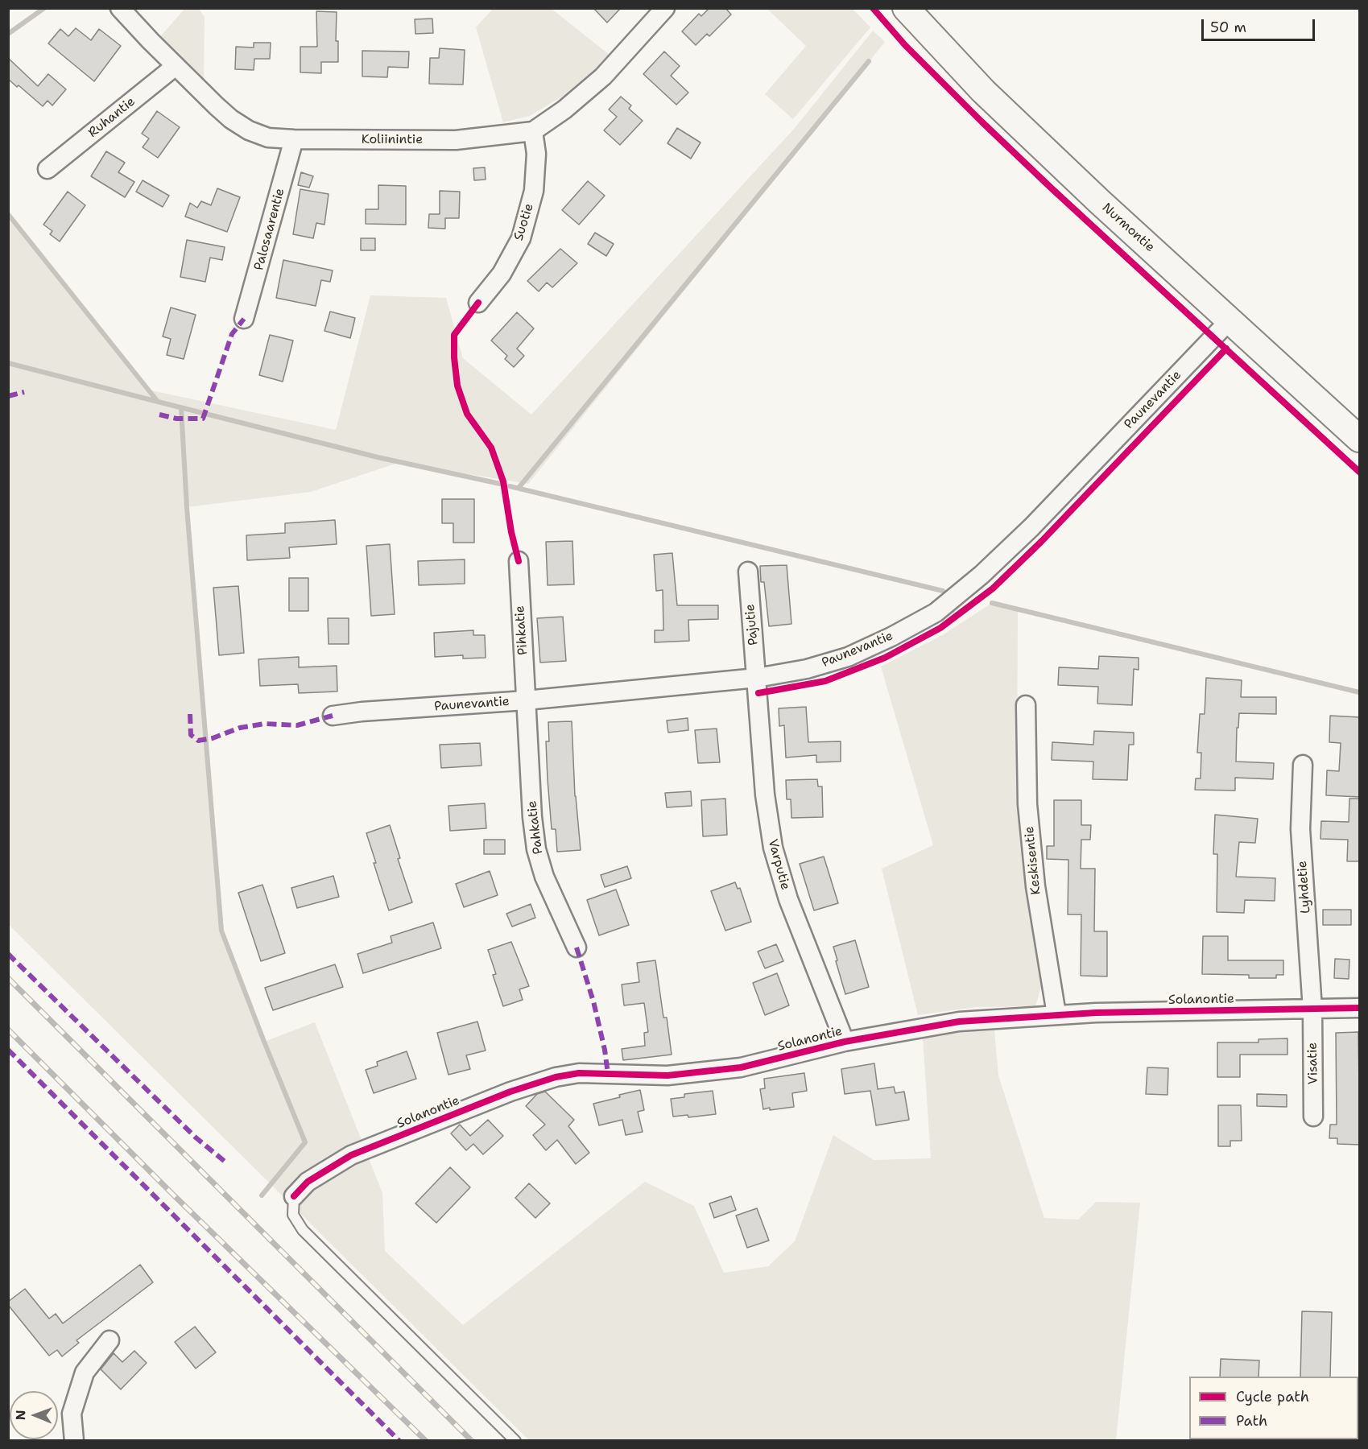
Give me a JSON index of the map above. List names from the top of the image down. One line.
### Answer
{"streets":{"main road":["Nurmontie"],"street":["Ruhantie","Koliinintie","Suotie","Palosaarentie","Paunevantie","Pajutie","Pihkatie","Pahkatie","Keskisentie","Varputie","Lyhdetie","Solanontie","Visatie"]},"crossings":[["Ruhantie","Koliinintie"],["Koliinintie","Suotie"],["Koliinintie","Palosaarentie"],["Nurmontie","Paunevantie"],["Paunevantie","Pajutie"],["Paunevantie","Pihkatie"],["Paunevantie","Pahkatie"],["Paunevantie","Varputie"],["Pajutie","Varputie"],["Pihkatie","Pahkatie"],["Keskisentie","Solanontie"],["Varputie","Solanontie"],["Lyhdetie","Solanontie"],["Lyhdetie","Visatie"],["Solanontie","Visatie"]],"legend":["Cycle path","Path"],"scale_bar":"50 m","north":"left"}
